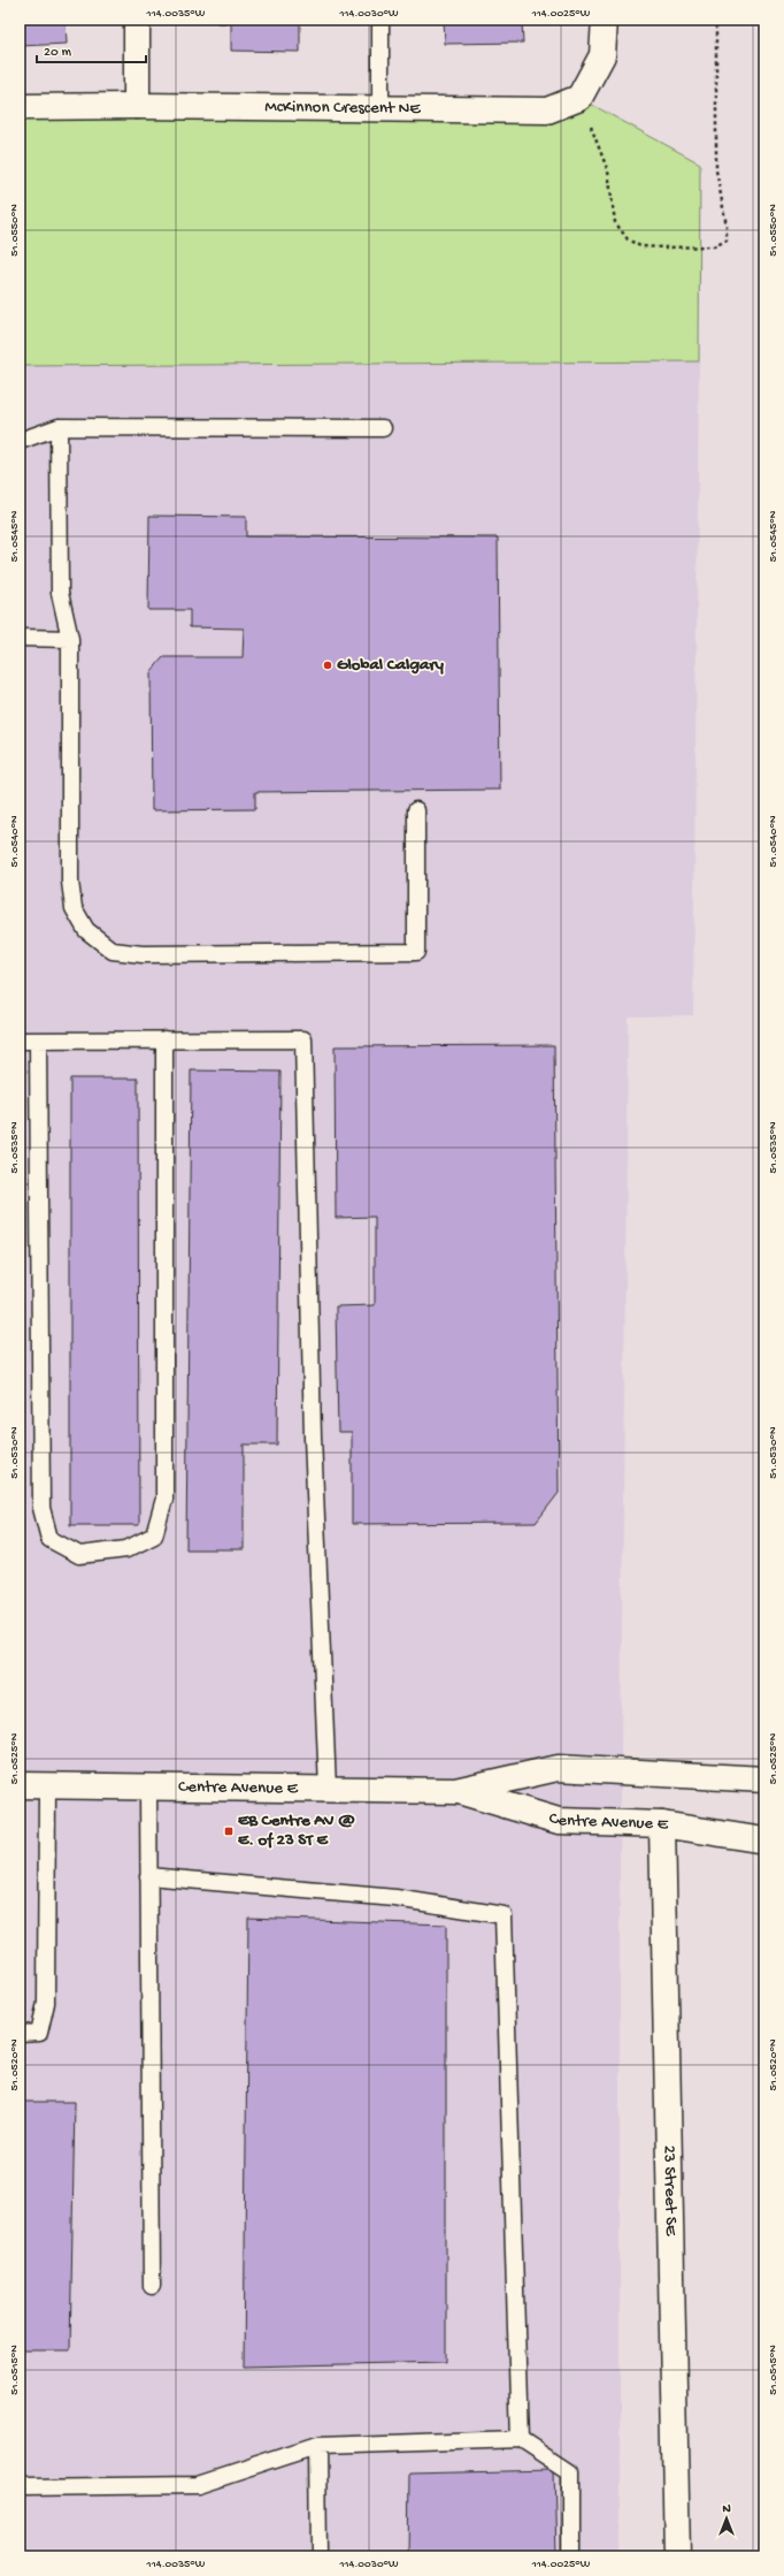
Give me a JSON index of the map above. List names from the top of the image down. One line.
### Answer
{"streets":{"street":["McKinnon Crescent NE","Centre Avenue E","23 Street SE"]},"crossings":[["Centre Avenue E","23 Street SE"]],"places":{"other":["Global Calgary"],"transit":["EB Centre AV @ E. of 23 ST E"]},"scale_bar":"20 m","north":"top","coordinates":["114.0035°W","114.0030°W","114.0025°W","51.0550°N","51.0545°N","51.0540°N","51.0535°N","51.0530°N","51.0525°N","51.0520°N","51.0515°N"]}
